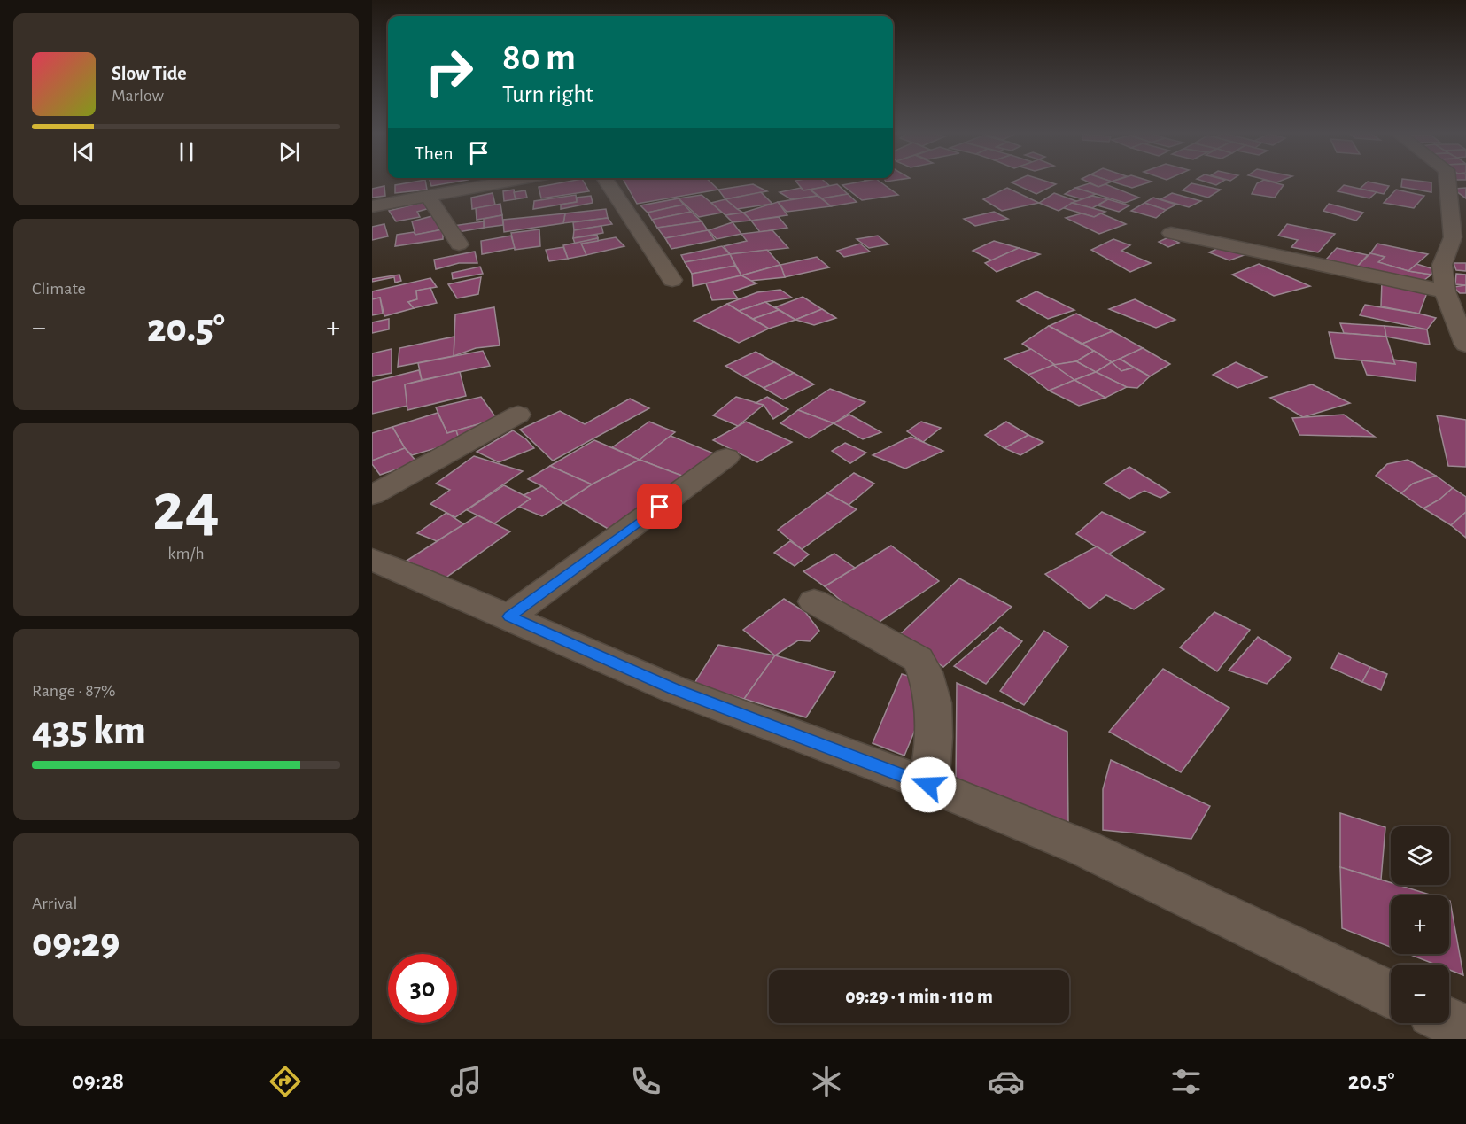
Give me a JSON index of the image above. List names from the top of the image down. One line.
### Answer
{"page":{"turn":["80 m","Turn right"],"song":["Slow Tide","Marlow"],"then":"Then","tile":["Climate",["24","km/h"],["Range · 87%","435 km"],["Arrival","09:29"]],"heat":["−","20.5°","+"],"map_buttons":["+","−"],"limit":"30","trip":"09:29 · 1 min · 110 m","tabs":["09:28","20.5°"]}}
